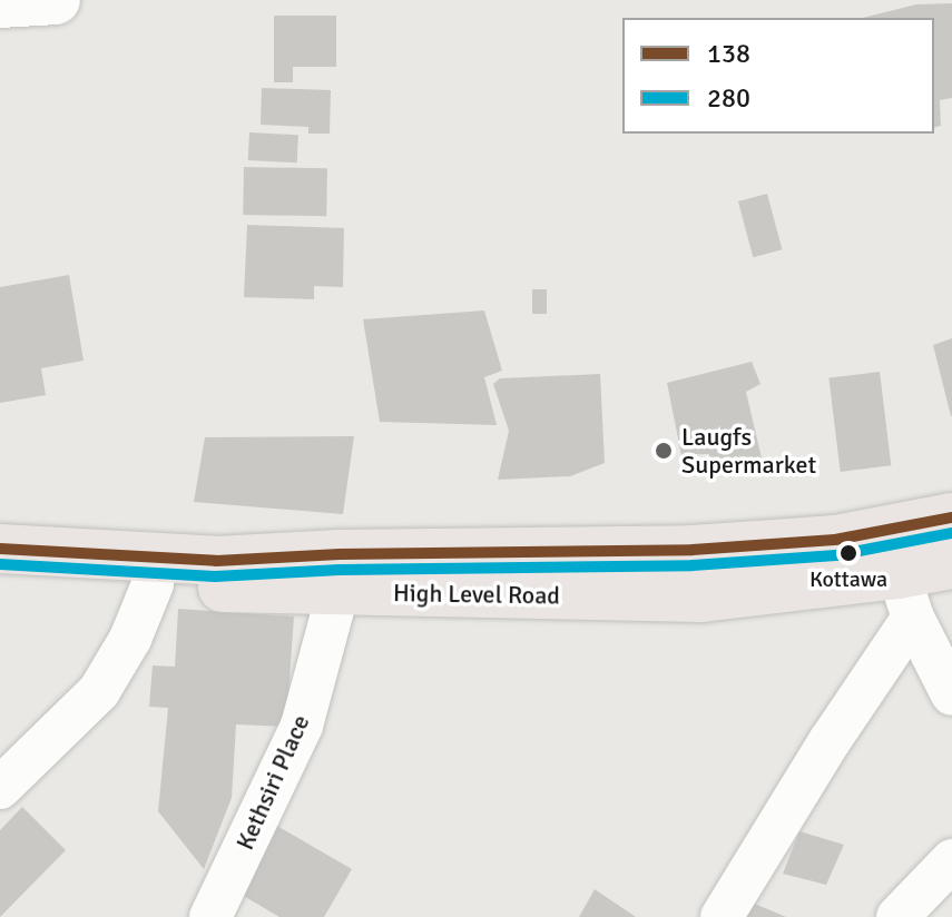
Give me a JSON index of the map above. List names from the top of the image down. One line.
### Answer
{"streets":{"highway":["High Level Road"],"street":["Kethsiri Place"]},"crossings":[["High Level Road","Kethsiri Place"]],"places":["Laugfs Supermarket","Kottawa"],"lines":["transit line 138","transit line 280"],"legend":["138","280"]}
